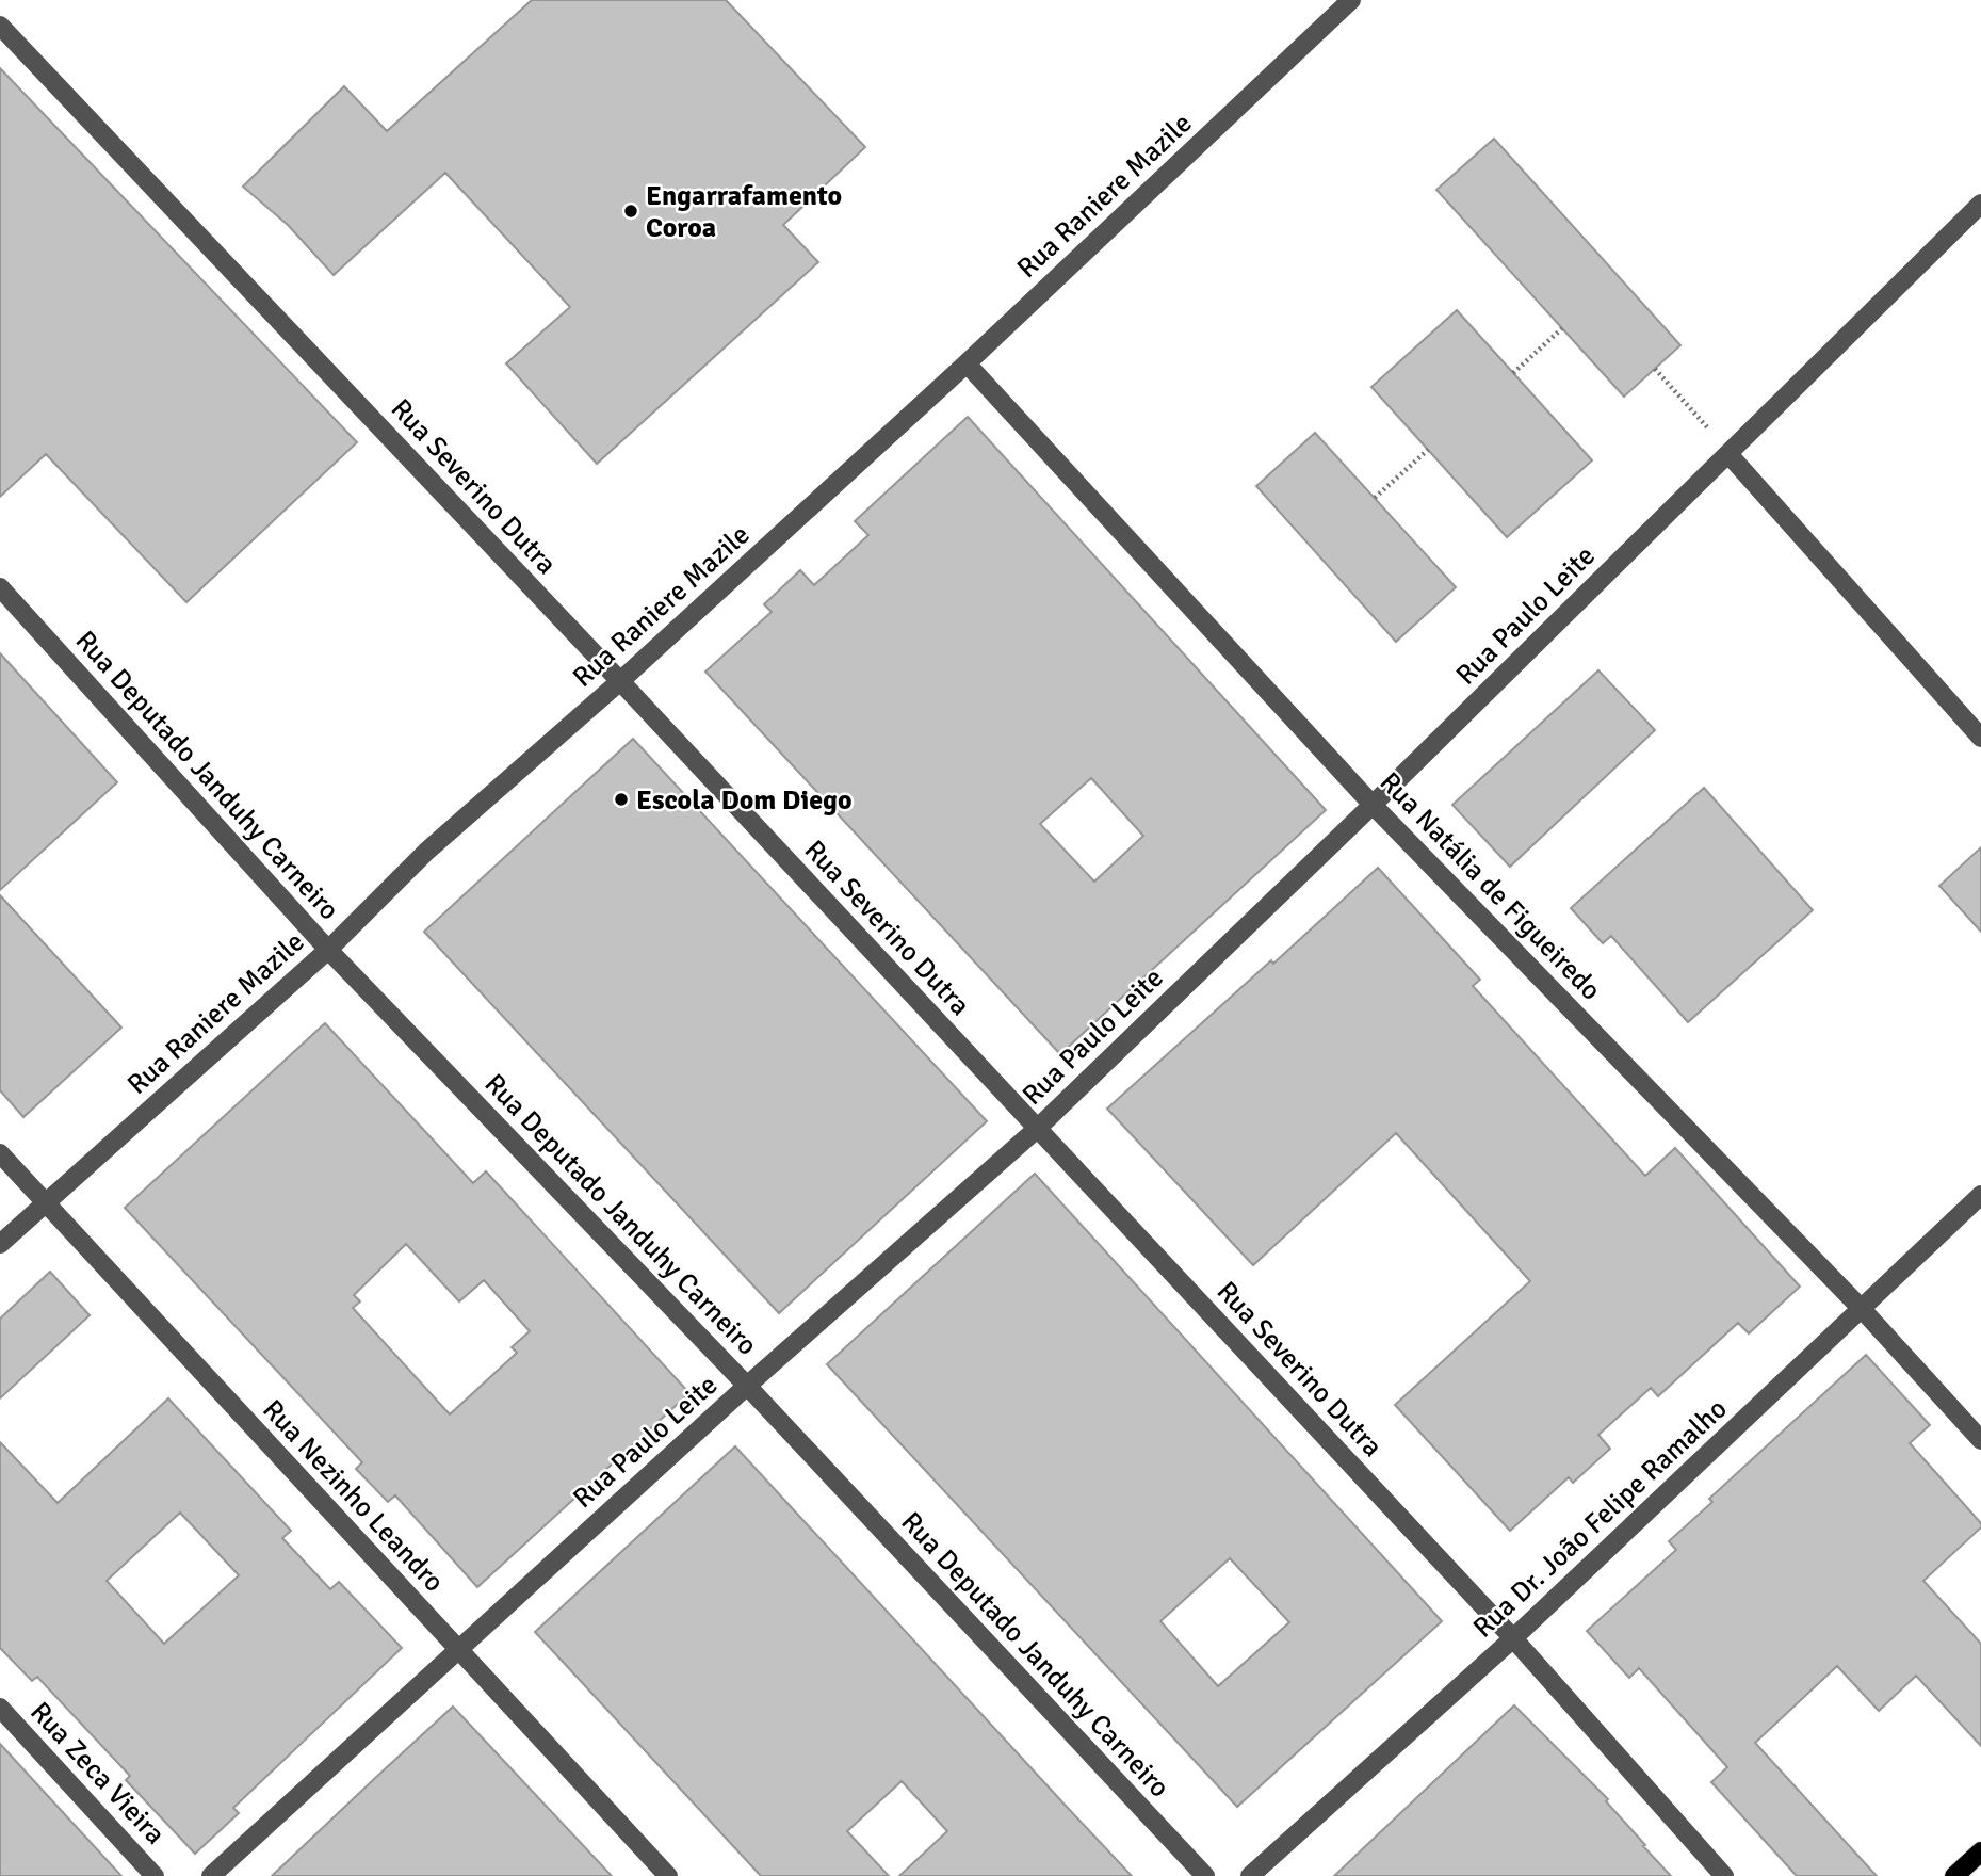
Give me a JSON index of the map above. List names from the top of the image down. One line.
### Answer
{"streets":{"street":["Rua Raniere Mazile","Rua Severino Dutra","Rua Paulo Leite","Rua Deputado Janduhy Carneiro","Rua Natália de Figueiredo","Rua Nezinho Leandro","Rua Dr. João Felipe Ramalho","Rua Zeca Vieira"]},"crossings":[["Rua Raniere Mazile","Rua Severino Dutra"],["Rua Raniere Mazile","Rua Deputado Janduhy Carneiro"],["Rua Raniere Mazile","Rua Natália de Figueiredo"],["Rua Raniere Mazile","Rua Nezinho Leandro"],["Rua Severino Dutra","Rua Paulo Leite"],["Rua Severino Dutra","Rua Dr. João Felipe Ramalho"],["Rua Paulo Leite","Rua Deputado Janduhy Carneiro"],["Rua Paulo Leite","Rua Natália de Figueiredo"],["Rua Paulo Leite","Rua Nezinho Leandro"],["Rua Natália de Figueiredo","Rua Dr. João Felipe Ramalho"]],"places":["Engarrafamento Coroa","Escola Dom Diego"]}
